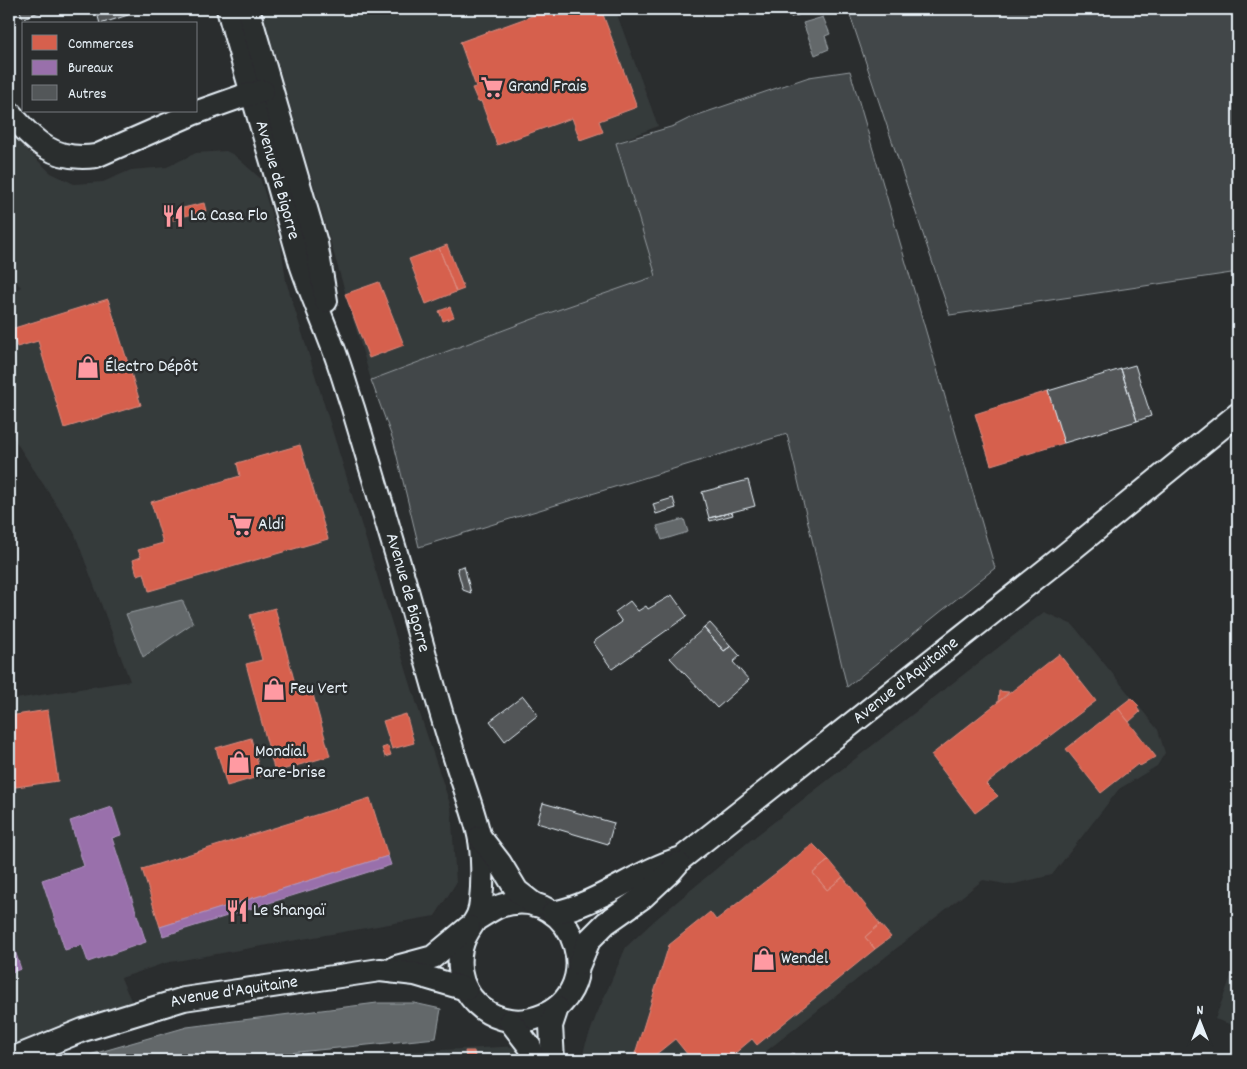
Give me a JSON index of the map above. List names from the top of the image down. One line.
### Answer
{"streets":{"main road":["Avenue de Bigorre","Avenue d'Aquitaine"]},"crossings":[["Avenue de Bigorre","Avenue d'Aquitaine"]],"places":{"supermarket":["Grand Frais","Aldi"],"restaurant":["La Casa Flo","Le Shangaï"],"shop":["Électro Dépôt","Feu Vert","Mondial Pare-brise","Wendel"]},"legend":["Commerces","Bureaux","Autres"],"north":"top"}
